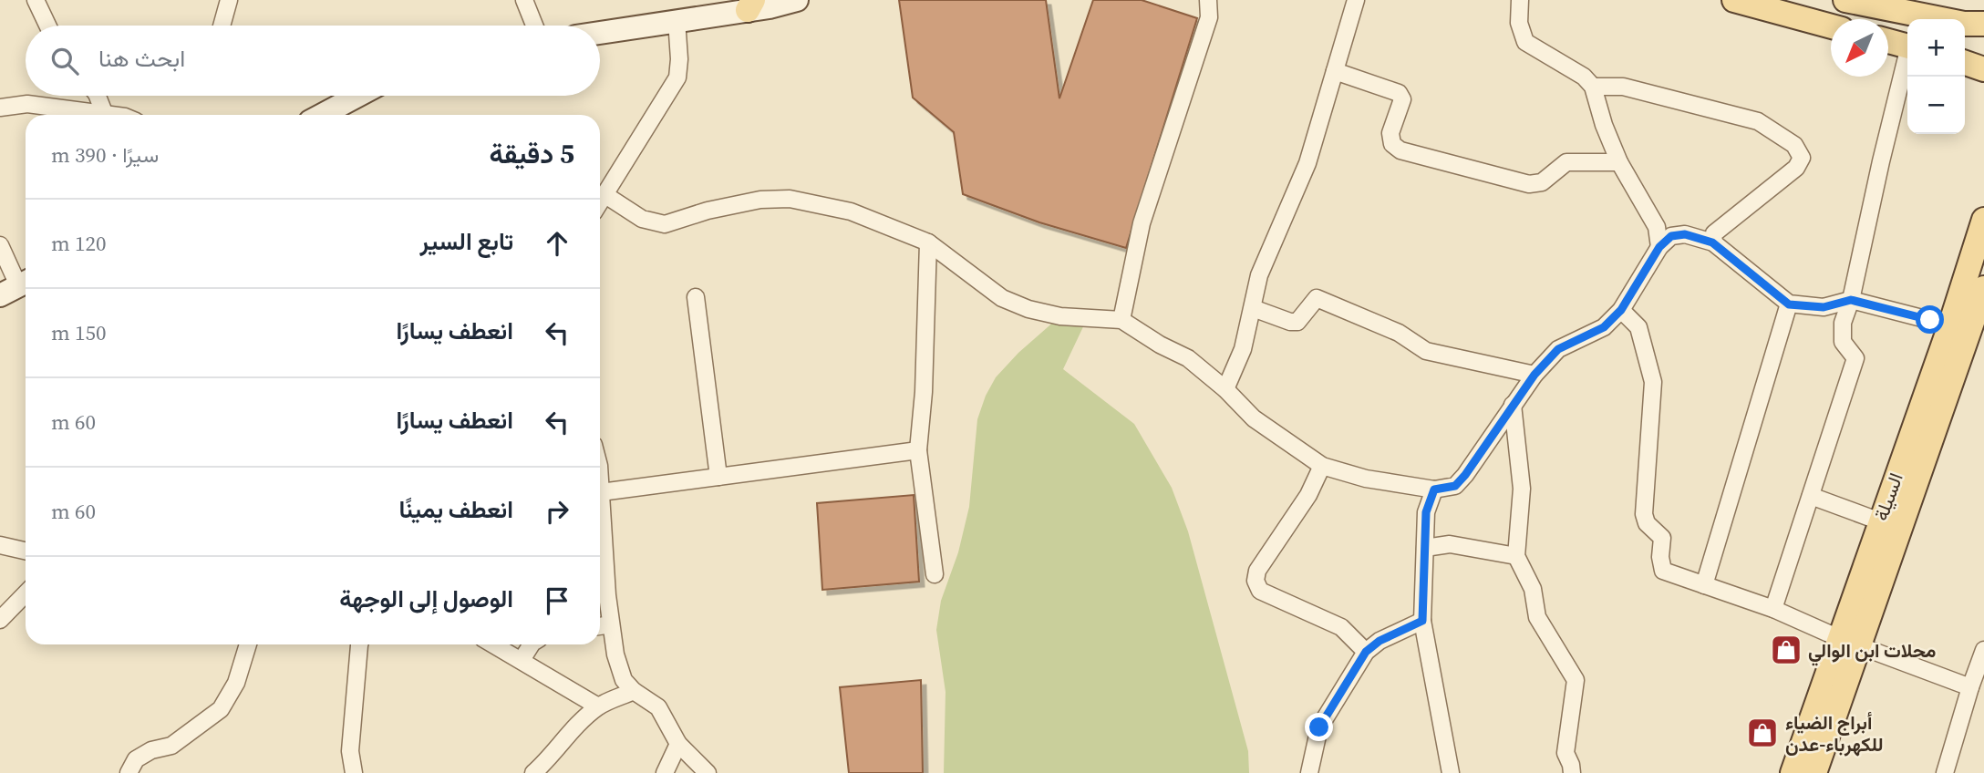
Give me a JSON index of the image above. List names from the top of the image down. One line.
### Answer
{"streets":{"main road":["السيلة"]},"places":{"shop":["محلات ابن الوالي","أبراج الضياء للكهرباء-عدن"]},"north":"bottom left","page":{"map_buttons":["+","−"],"search":"ابحث هنا","heading":["5 دقيقة","سيرًا · 390 m"],"list":[["تابع السير","120 m"],["انعطف يسارًا","150 m"],["انعطف يسارًا","60 m"],["انعطف يمينًا","60 m"],"الوصول إلى الوجهة"]}}
